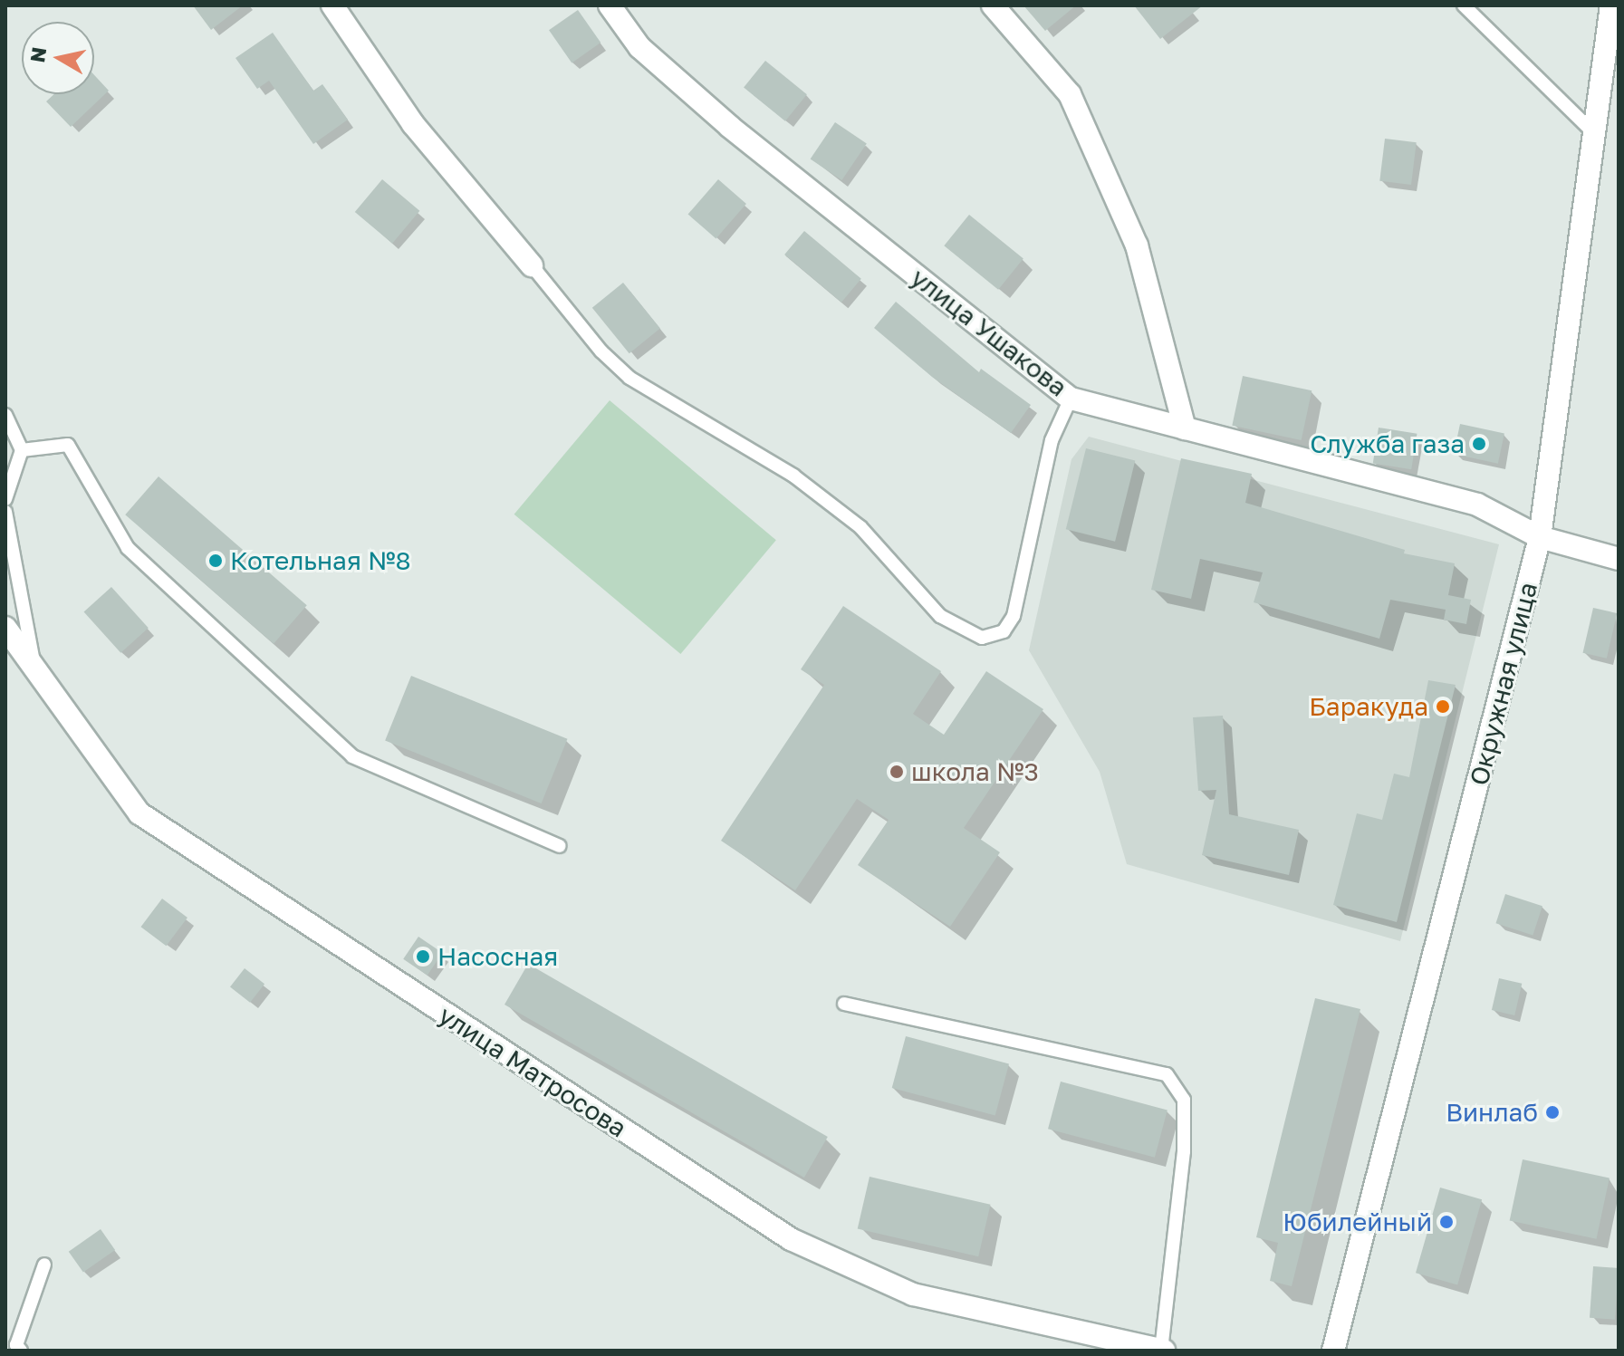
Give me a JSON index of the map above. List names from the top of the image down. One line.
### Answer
{"streets":{"street":["улица Ушакова","Окружная улица","улица Матросова"]},"crossings":[["улица Ушакова","Окружная улица"]],"places":["Служба газа","Котельная №8","Баракуда","школа №3","Насосная","Винлаб","Юбилейный"],"north":"left"}
